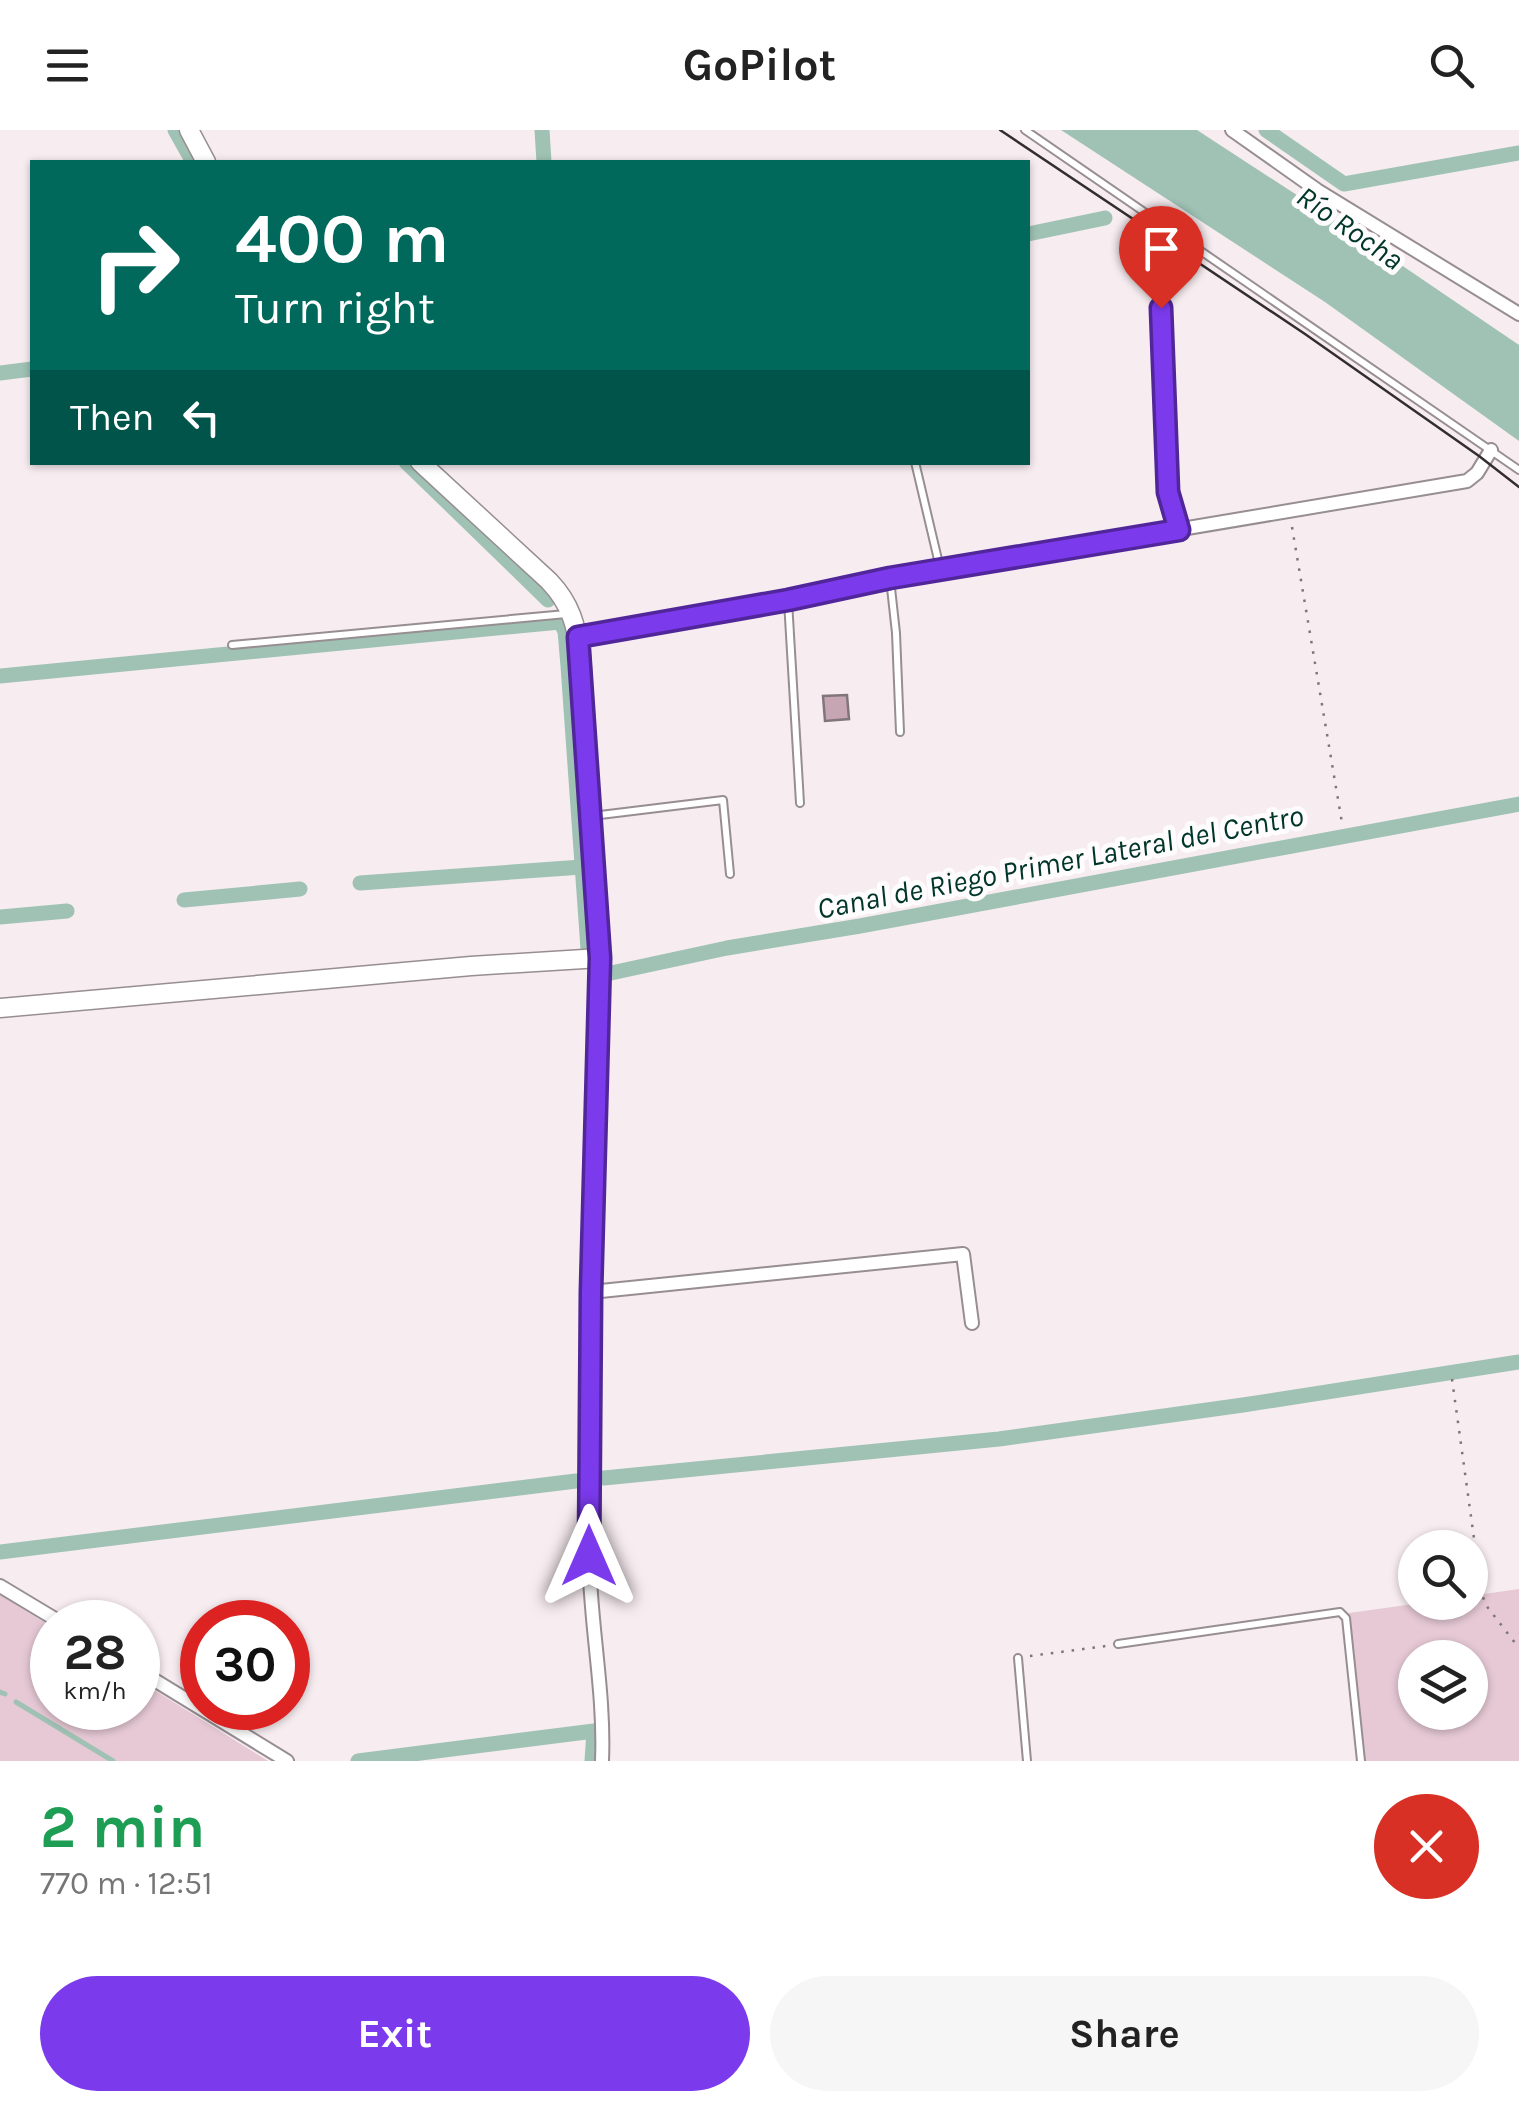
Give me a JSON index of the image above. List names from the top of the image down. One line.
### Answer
{"water":["Río Rocha","Canal de Riego Primer Lateral del Centro"],"page":{"header":"GoPilot","turn":["400 m","Turn right"],"then":"Then","speed":"28 km/h","limit":"30","heading":["2 min","770 m · 12:51"],"buttons":["Exit","Share"]}}
